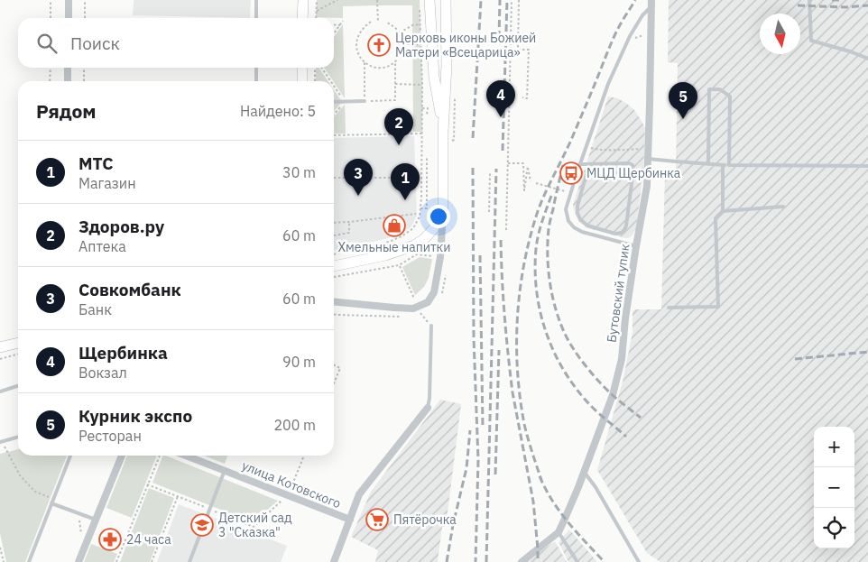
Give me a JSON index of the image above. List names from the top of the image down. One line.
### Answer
{"streets":{"street":["Бутовский тупик","улица Котовского"]},"places":{"church":["Церковь иконы Божией Матери «Всецарица»"],"bus stop":["МЦД Щербинка"],"shop":["Хмельные напитки"],"supermarket":["Пятёрочка"],"school or university":["Детский сад 3 \"Сказка\""],"pharmacy":["24 часа"]},"north":"bottom","page":{"search":"Поиск","pins":["4","5","2","3","1"],"heading":["Рядом","Найдено: 5"],"list":[{"mark":"1","name":"МТС","note":"Магазин","value":"30 m"},{"mark":"2","name":"Здоров.ру","note":"Аптека","value":"60 m"},{"mark":"3","name":"Совкомбанк","note":"Банк","value":"60 m"},{"mark":"4","name":"Щербинка","note":"Вокзал","value":"90 m"},{"mark":"5","name":"Курник экспо","note":"Ресторан","value":"200 m"}],"map_buttons":["+","−"]}}
